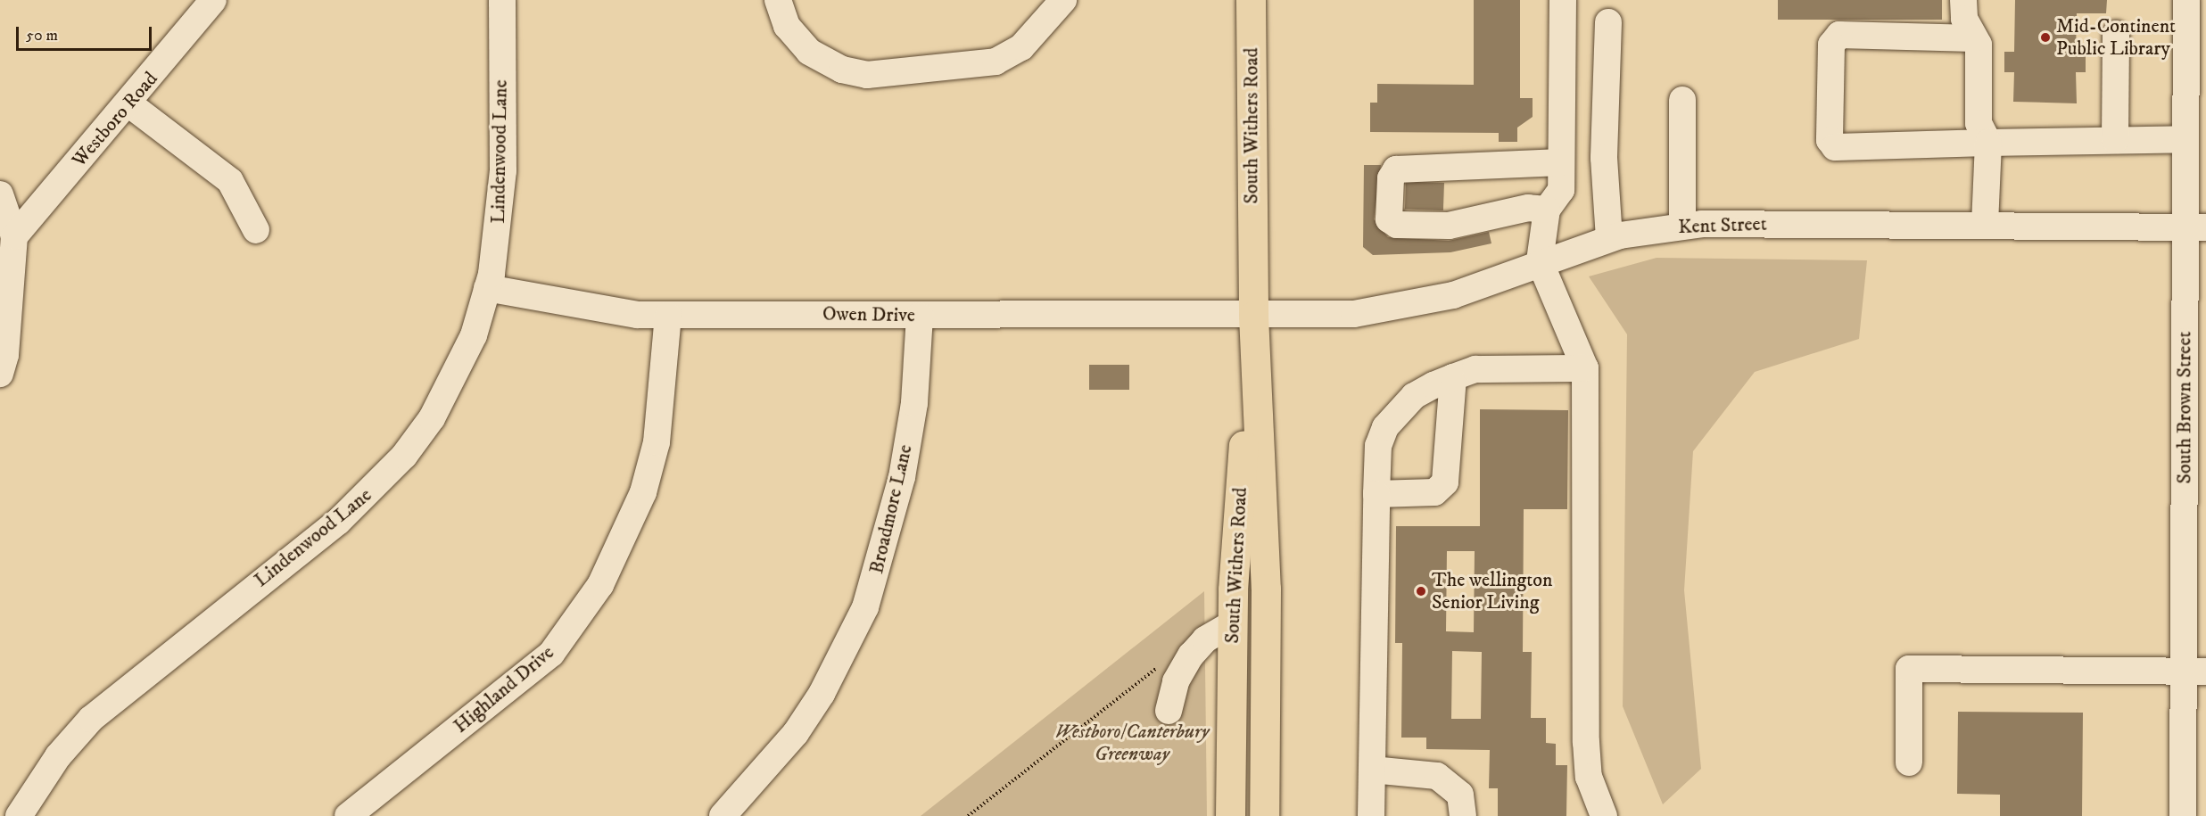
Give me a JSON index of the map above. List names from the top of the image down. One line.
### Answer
{"streets":{"main road":["South Withers Road"],"street":["Westboro Road","Lindenwood Lane","Kent Street","Owen Drive","South Brown Street","Broadmore Lane","Highland Drive"]},"crossings":[["South Withers Road","Kent Street"],["South Withers Road","Owen Drive"],["Lindenwood Lane","Owen Drive"],["Kent Street","Owen Drive"],["Kent Street","South Brown Street"],["Owen Drive","Broadmore Lane"],["Owen Drive","Highland Drive"]],"parks":["Westboro/Canterbury Greenway"],"places":["Mid-Continent Public Library","The wellington Senior Living"],"scale_bar":"50 m"}
